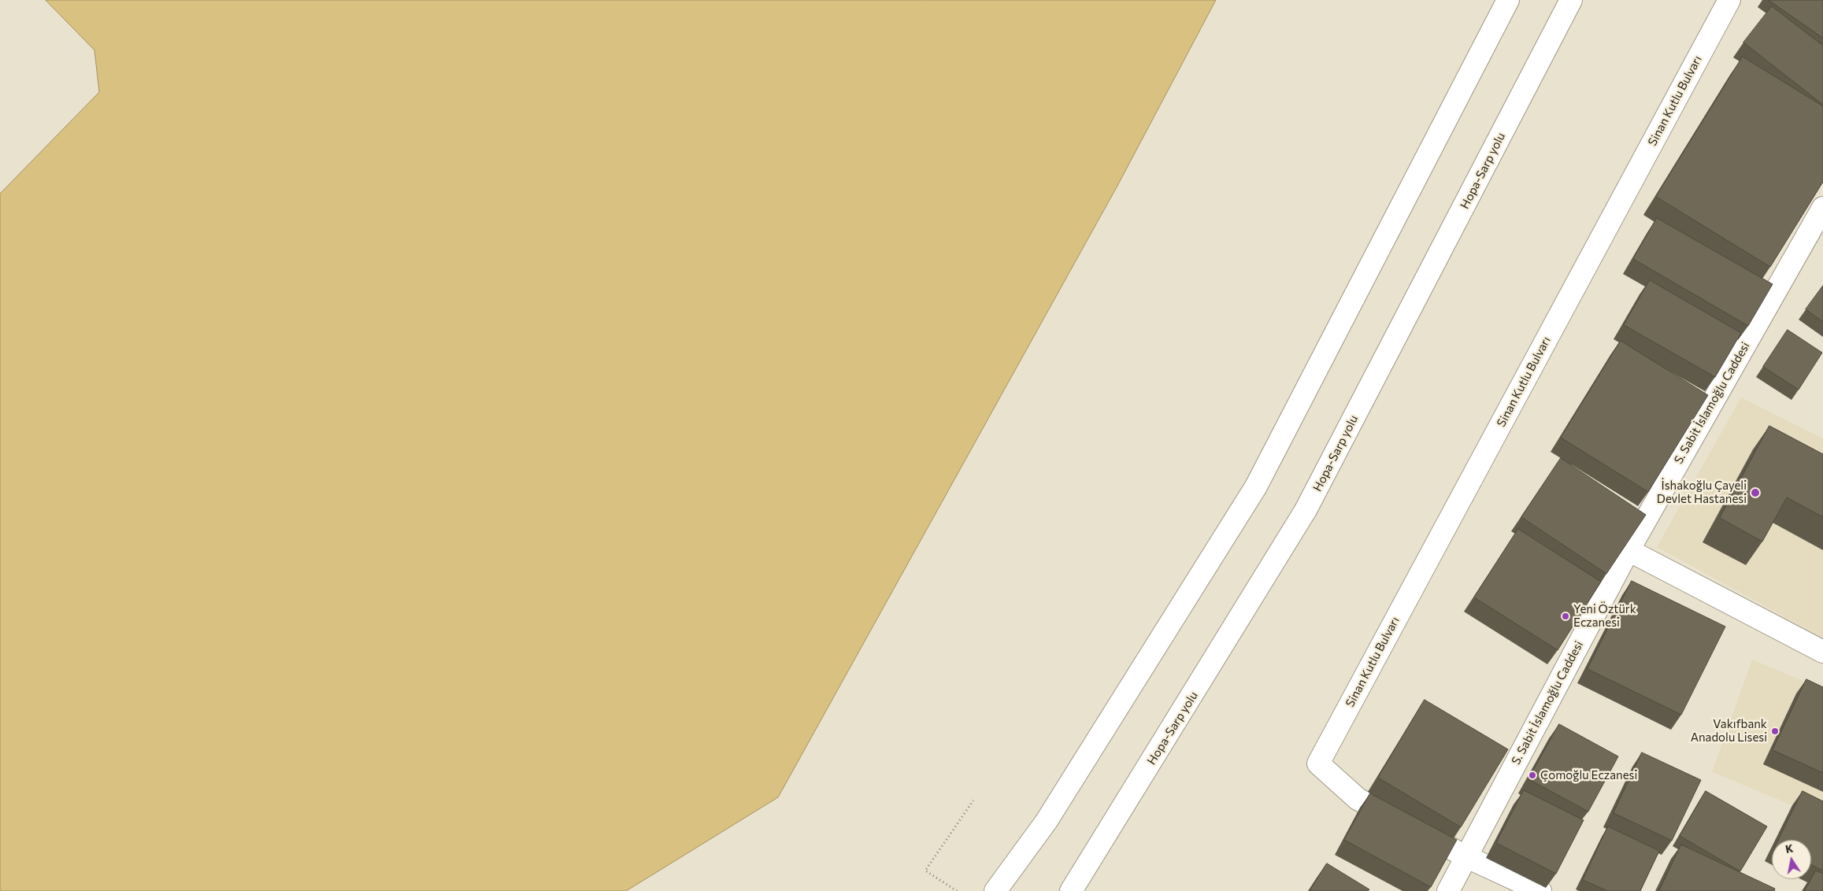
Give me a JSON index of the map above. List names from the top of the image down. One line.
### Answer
{"streets":{"main road":["Sinan Kutlu Bulvarı","Hopa-Sarp yolu","S. Sabit İslamoğlu Caddesi"]},"crossings":[["Sinan Kutlu Bulvarı","S. Sabit İslamoğlu Caddesi"]],"places":["İshakoğlu Çayeli Devlet Hastanesi","Yeni Öztürk Eczanesi","Vakıfbank Anadolu Lisesi","Çomoğlu Eczanesi"],"north":"top"}
